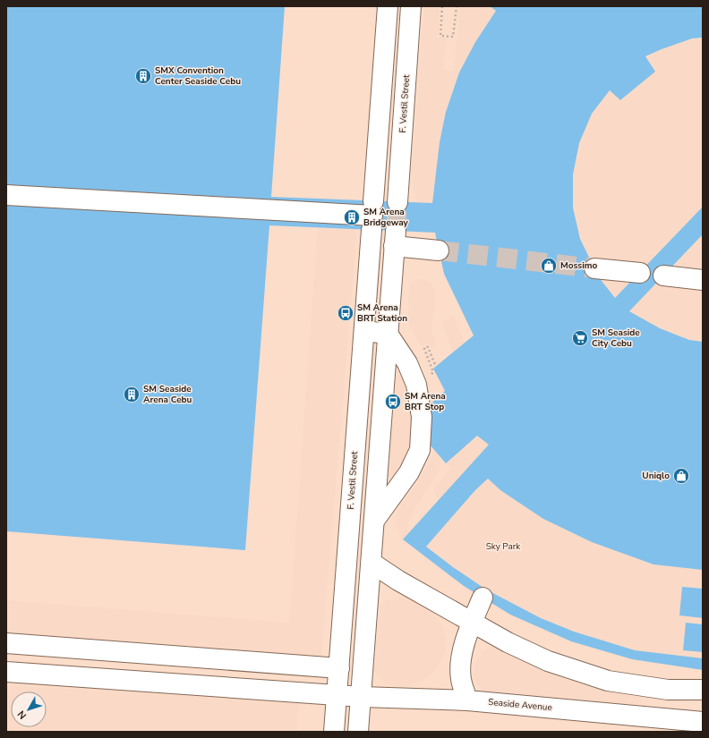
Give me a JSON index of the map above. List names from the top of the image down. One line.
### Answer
{"streets":{"main road":["F. Vestil Street","Seaside Avenue"]},"crossings":[["F. Vestil Street","Seaside Avenue"]],"parks":["Sky Park"],"places":{"building":["SMX Convention Center Seaside Cebu","SM Arena Bridgeway","SM Seaside Arena Cebu"],"shop":["Mossimo","Uniqlo"],"bus stop":["SM Arena BRT Station","SM Arena BRT Stop"],"supermarket":["SM Seaside City Cebu"]},"north":"bottom left"}
